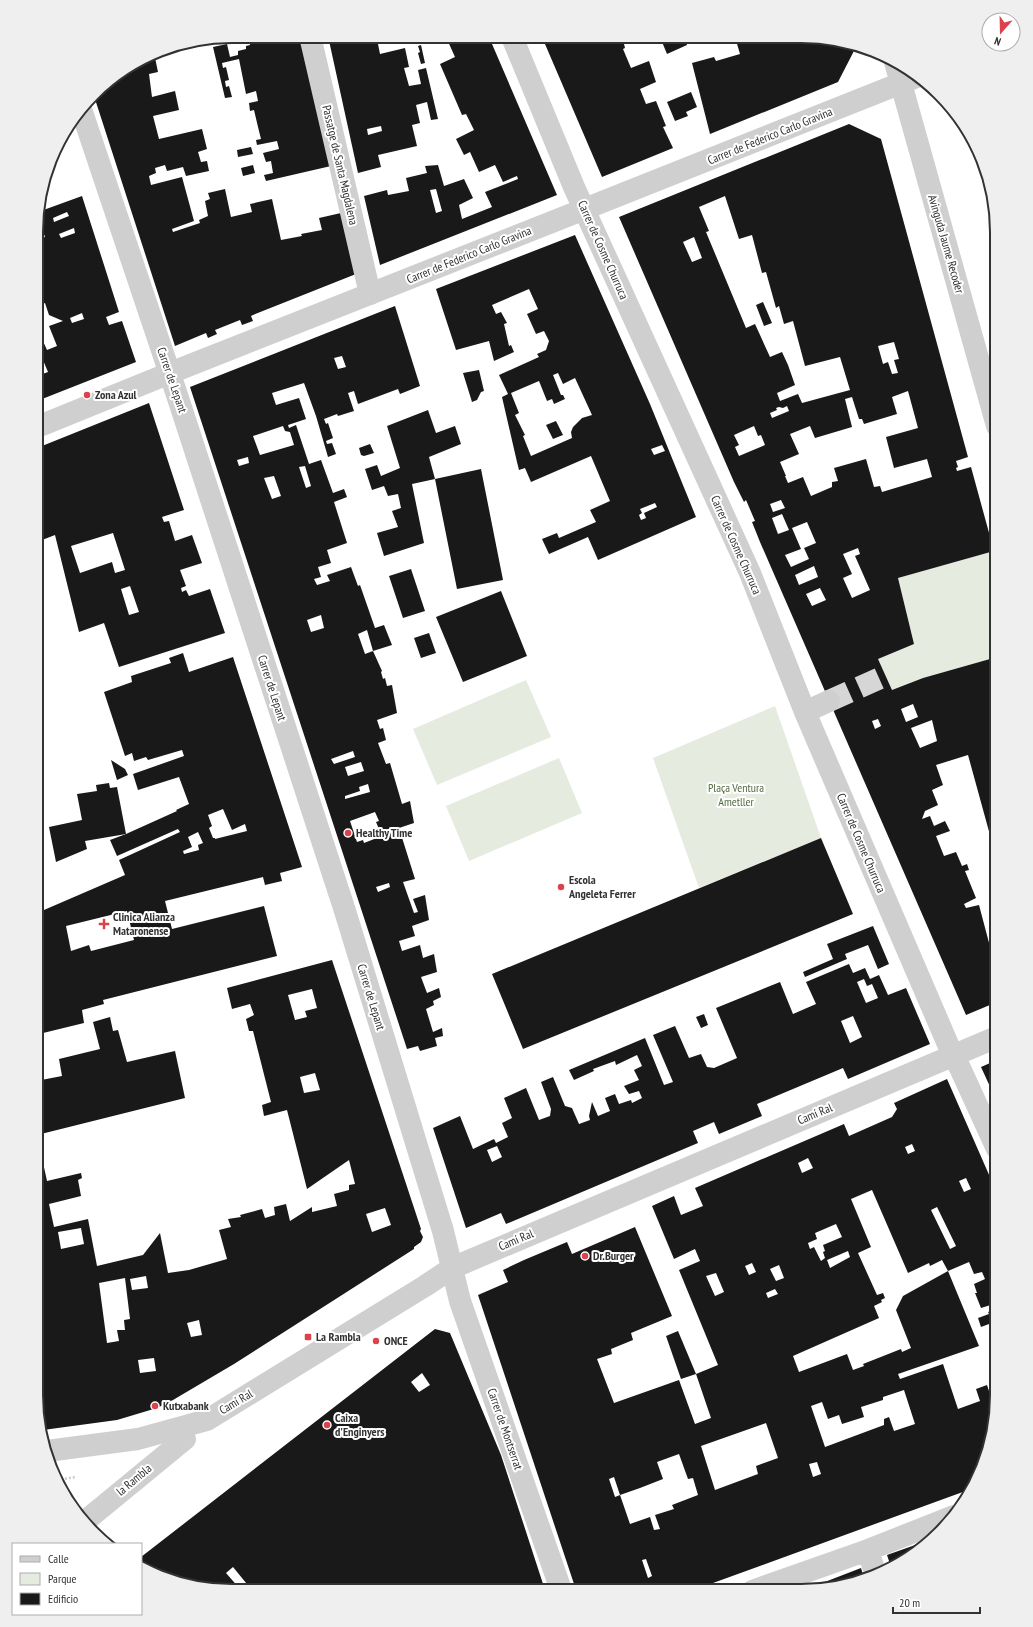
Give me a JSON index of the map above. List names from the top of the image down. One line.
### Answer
{"streets":{"street":["Carrer de Federico Carlo Gravina","Passatge de Santa Magdalena","Avinguda Jaume Recoder","Carrer de Cosme Churruca","Carrer de Lepant","Camí Ral","Carrer de Montserrat","la Rambla"]},"crossings":[["Carrer de Federico Carlo Gravina","Passatge de Santa Magdalena"],["Carrer de Federico Carlo Gravina","Avinguda Jaume Recoder"],["Carrer de Federico Carlo Gravina","Carrer de Cosme Churruca"],["Carrer de Federico Carlo Gravina","Carrer de Lepant"],["Carrer de Cosme Churruca","Camí Ral"],["Carrer de Lepant","Camí Ral"],["Carrer de Lepant","Carrer de Montserrat"],["Camí Ral","Carrer de Montserrat"]],"parks":["Plaça Ventura Ametller"],"places":{"other":["Zona Azul","Healthy Time","Escola Angeleta Ferrer","Dr.Burger","ONCE","Kutxabank","Caixa d'Enginyers"],"health":["Clinica Alianza Mataronense"],"transit":["La Rambla"]},"legend":["Calle","Parque","Edificio"],"scale_bar":"20 m","north":"bottom"}
